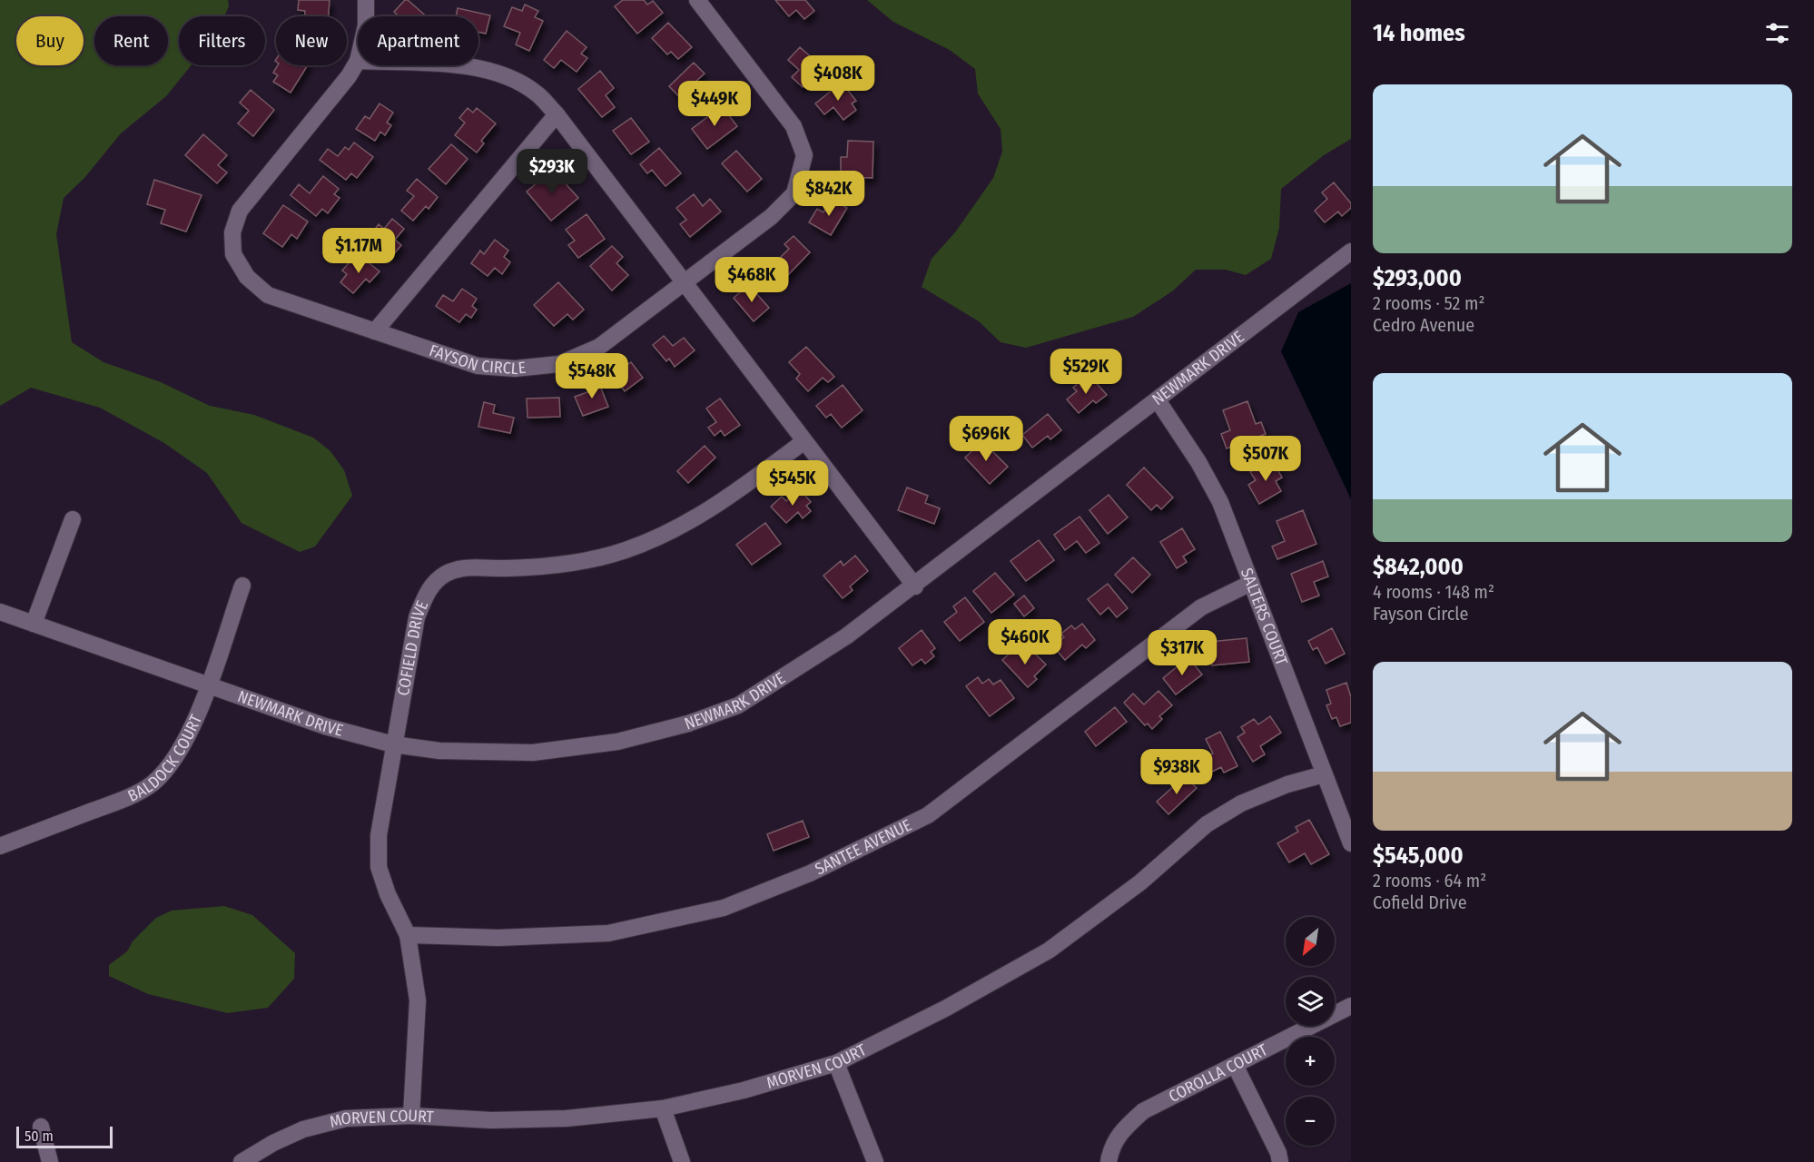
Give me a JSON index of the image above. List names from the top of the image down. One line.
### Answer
{"streets":{"street":["FAYSON CIRCLE","NEWMARK DRIVE","SALTERS COURT","COFIELD DRIVE","BALDOCK COURT","SANTEE AVENUE","MORVEN COURT","COROLLA COURT"]},"crossings":[["NEWMARK DRIVE","SALTERS COURT"],["NEWMARK DRIVE","COFIELD DRIVE"],["NEWMARK DRIVE","BALDOCK COURT"],["SALTERS COURT","SANTEE AVENUE"],["SALTERS COURT","MORVEN COURT"],["COFIELD DRIVE","SANTEE AVENUE"],["COFIELD DRIVE","MORVEN COURT"]],"scale_bar":"50 m","north":"bottom left","page":{"heading":"14 homes","chip":["Buy","Rent","Filters","New","Apartment"],"price":["$408K","$449K","$293K","$842K","$1.17M","$468K","$529K","$548K","$696K","$507K","$545K","$460K","$317K","$938K"],"list":[{"name":"$293,000","note":"2 rooms · 52 m² · Cedro Avenue"},{"name":"$842,000","note":"4 rooms · 148 m² · Fayson Circle"},{"name":"$545,000","note":"2 rooms · 64 m² · Cofield Drive"}],"map_buttons":["+","−"],"scale":"50 m"}}
